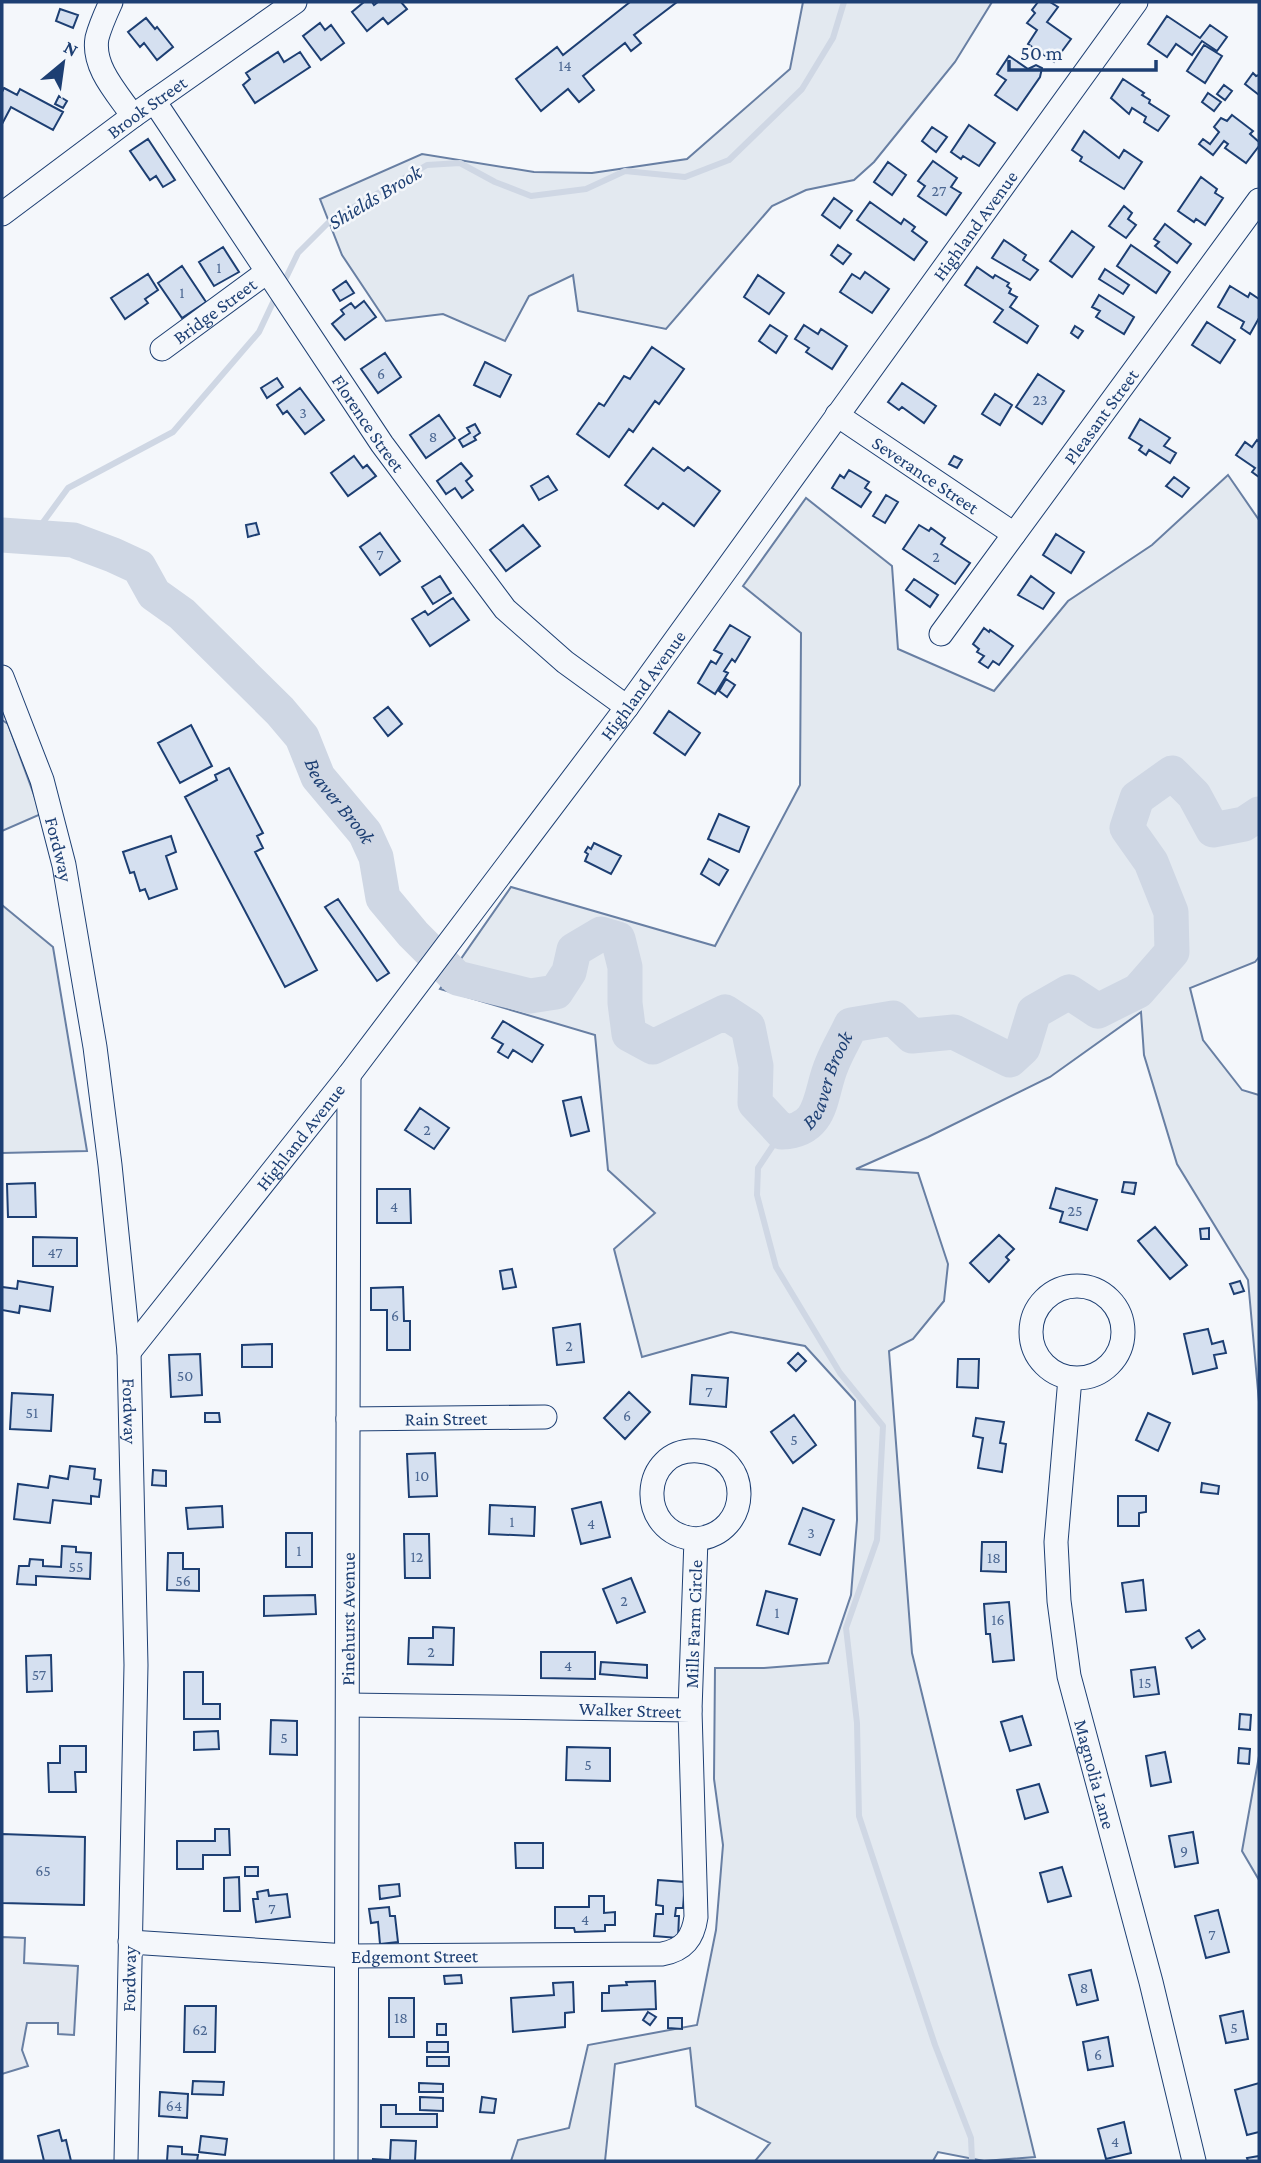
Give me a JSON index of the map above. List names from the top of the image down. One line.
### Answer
{"streets":{"street":["Brook Street","Highland Avenue","Bridge Street","Pleasant Street","Florence Street","Severance Street","Fordway","Rain Street","Pinehurst Avenue","Mills Farm Circle","Walker Street","Magnolia Lane","Edgemont Street"]},"crossings":[["Brook Street","Florence Street"],["Highland Avenue","Florence Street"],["Highland Avenue","Severance Street"],["Highland Avenue","Fordway"],["Highland Avenue","Pinehurst Avenue"],["Bridge Street","Florence Street"],["Pleasant Street","Severance Street"],["Fordway","Edgemont Street"],["Rain Street","Pinehurst Avenue"],["Pinehurst Avenue","Walker Street"],["Pinehurst Avenue","Edgemont Street"],["Mills Farm Circle","Walker Street"],["Walker Street","Edgemont Street"]],"water":["Shields Brook","Beaver Brook"],"house_numbers":["14","27","1","1","6","23","3","8","7","2","2","4","25","47","6","2","50","7","51","6","5","10","1","4","3","1","12","18","55","56","2","1","16","2","4","57","15","5","5","9","65","7","4","7","8","18","5","62","6","64","4"],"scale_bar":"50 m","north":"top right"}
